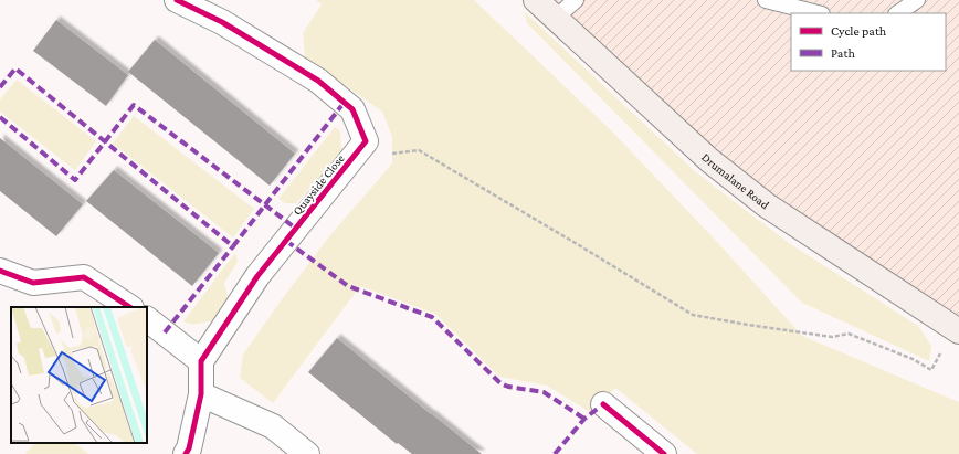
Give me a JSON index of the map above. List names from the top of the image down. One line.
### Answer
{"streets":{"main road":["Drumalane Road"],"street":["Quayside Close"]},"legend":["Cycle path","Path"]}
